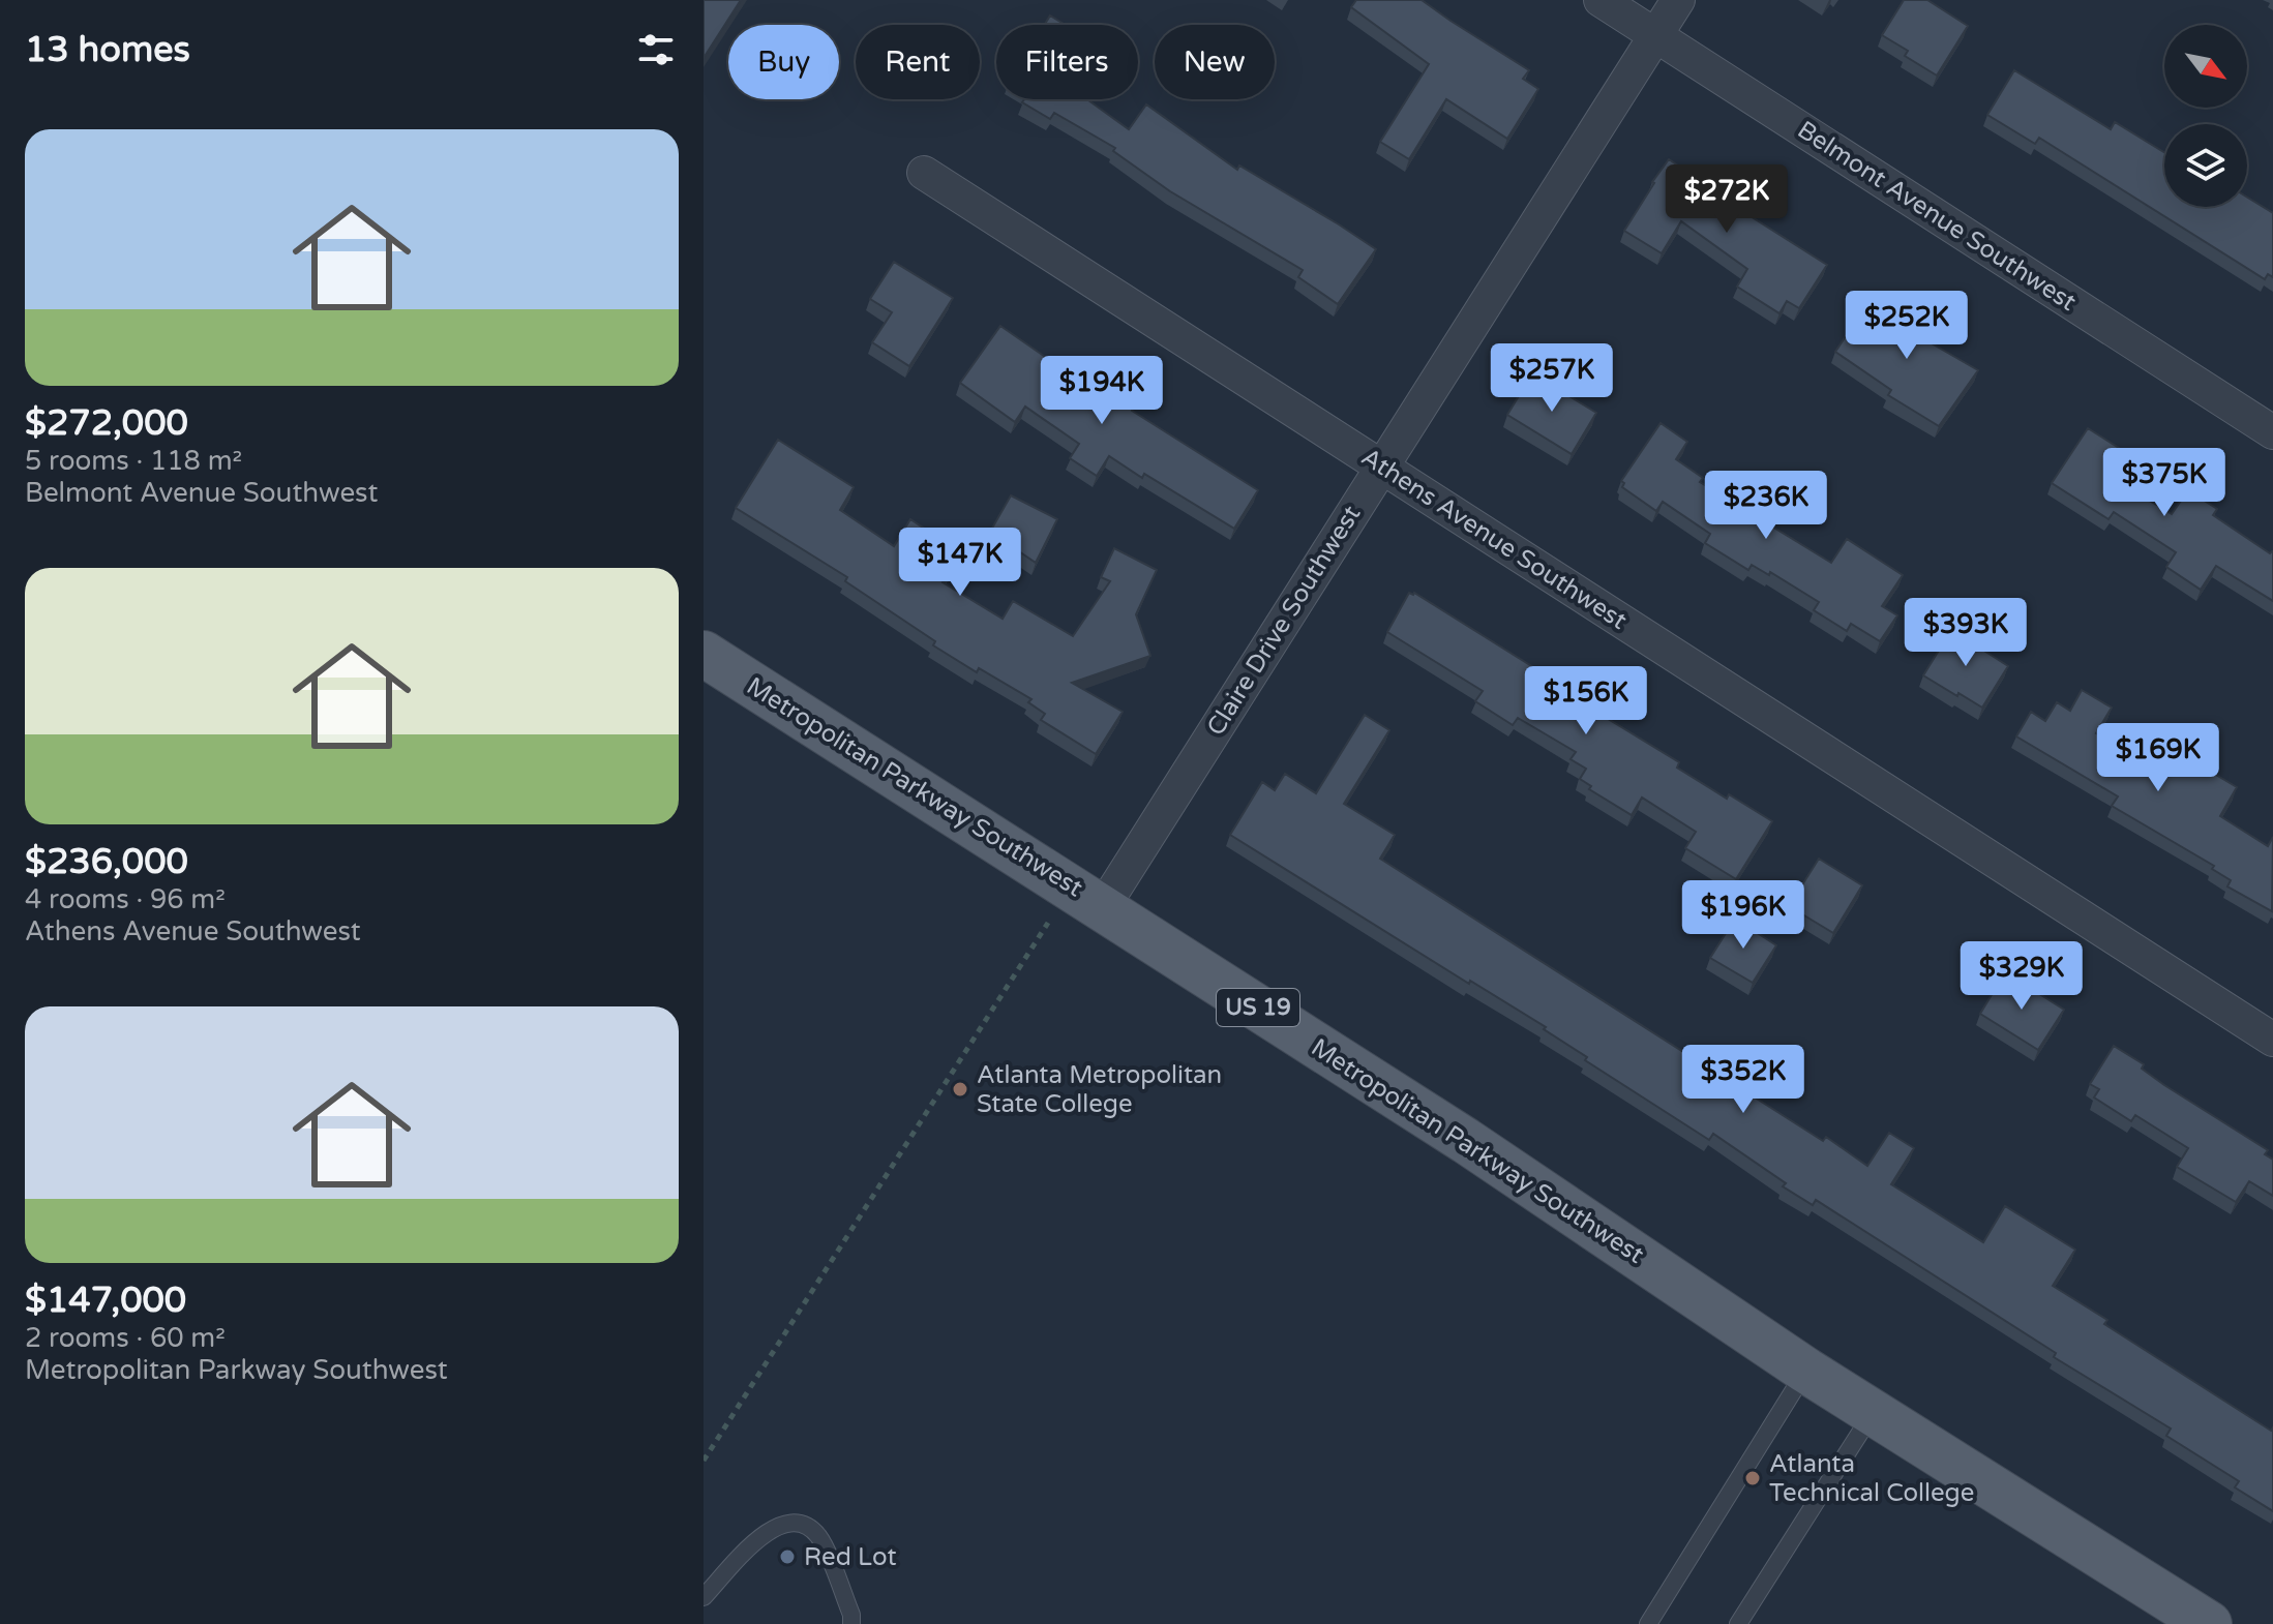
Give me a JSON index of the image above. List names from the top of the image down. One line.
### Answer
{"streets":{"main road":["Metropolitan Parkway Southwest","US 19"],"street":["Belmont Avenue Southwest","Athens Avenue Southwest","Claire Drive Southwest"]},"crossings":[["Belmont Avenue Southwest","Claire Drive Southwest"],["Athens Avenue Southwest","Claire Drive Southwest"],["Claire Drive Southwest","Metropolitan Parkway Southwest"]],"places":["Atlanta Metropolitan State College","Atlanta Technical College","Red Lot"],"north":"bottom right","page":{"heading":"13 homes","chip":["Buy","Rent","Filters","New"],"list":[{"name":"$272,000","note":"5 rooms · 118 m² · Belmont Avenue Southwest"},{"name":"$236,000","note":"4 rooms · 96 m² · Athens Avenue Southwest"},{"name":"$147,000","note":"2 rooms · 60 m² · Metropolitan Parkway Southwest"}],"price":["$272K","$252K","$257K","$194K","$375K","$236K","$147K","$393K","$156K","$169K","$196K","$329K","$352K"]}}
